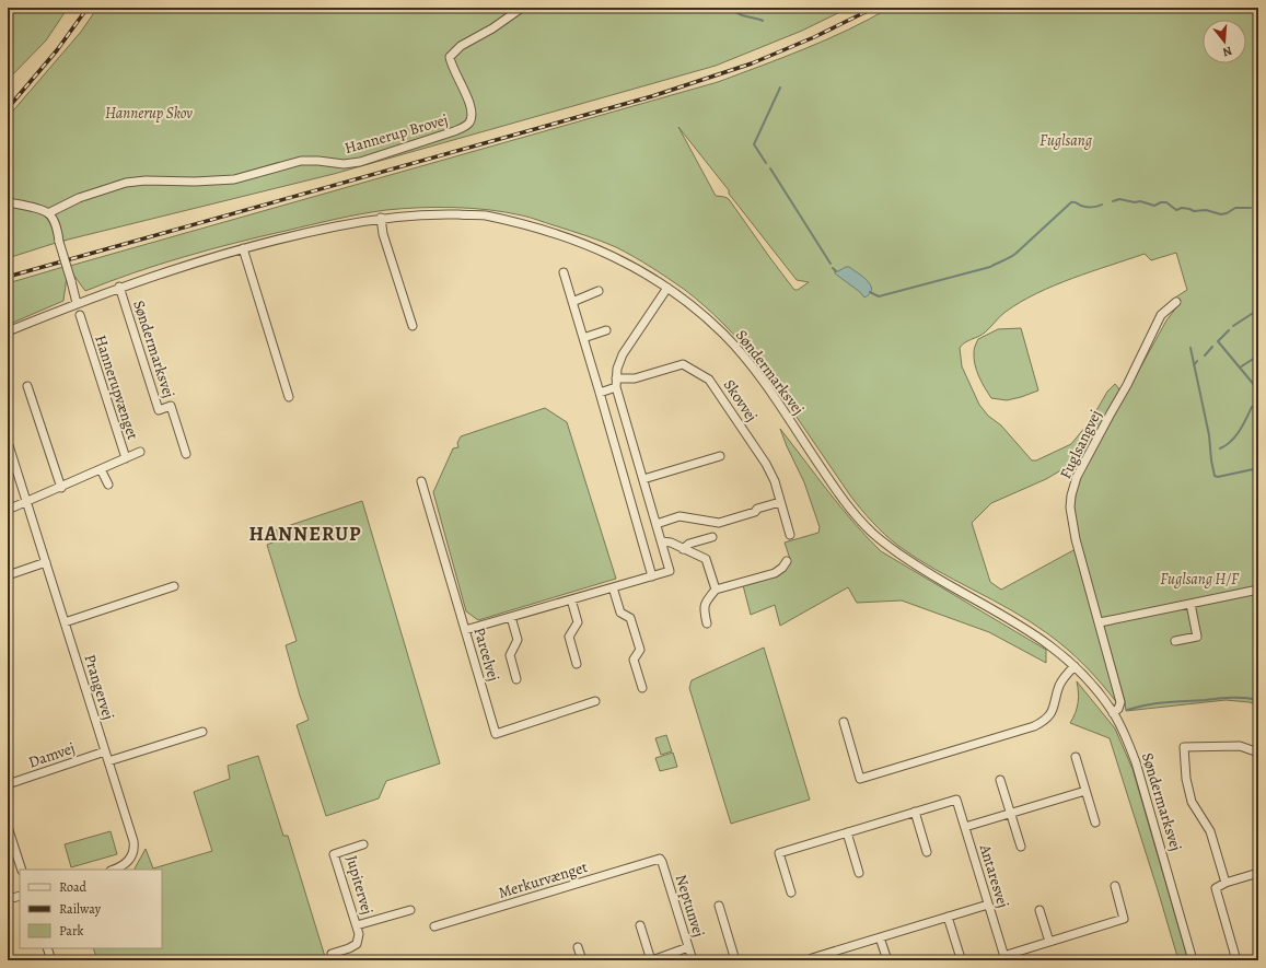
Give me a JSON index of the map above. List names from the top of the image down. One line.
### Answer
{"streets":{"street":["Hannerup Brovej","Søndermarksvej","Hannerupvænget","Skovvej","Fuglsangvej","Parcelvej","Prangervej","Damvej","Antaresvej","Merkurvænget","Jupitervej","Neptunvej"]},"crossings":[["Søndermarksvej","Fuglsangvej"],["Hannerupvænget","Prangervej"],["Prangervej","Damvej"],["Merkurvænget","Neptunvej"]],"districts":["HANNERUP"],"parks":["Hannerup Skov","Fuglsang","Fuglsang H/F"],"legend":["Road","Railway","Park"],"north":"bottom"}
